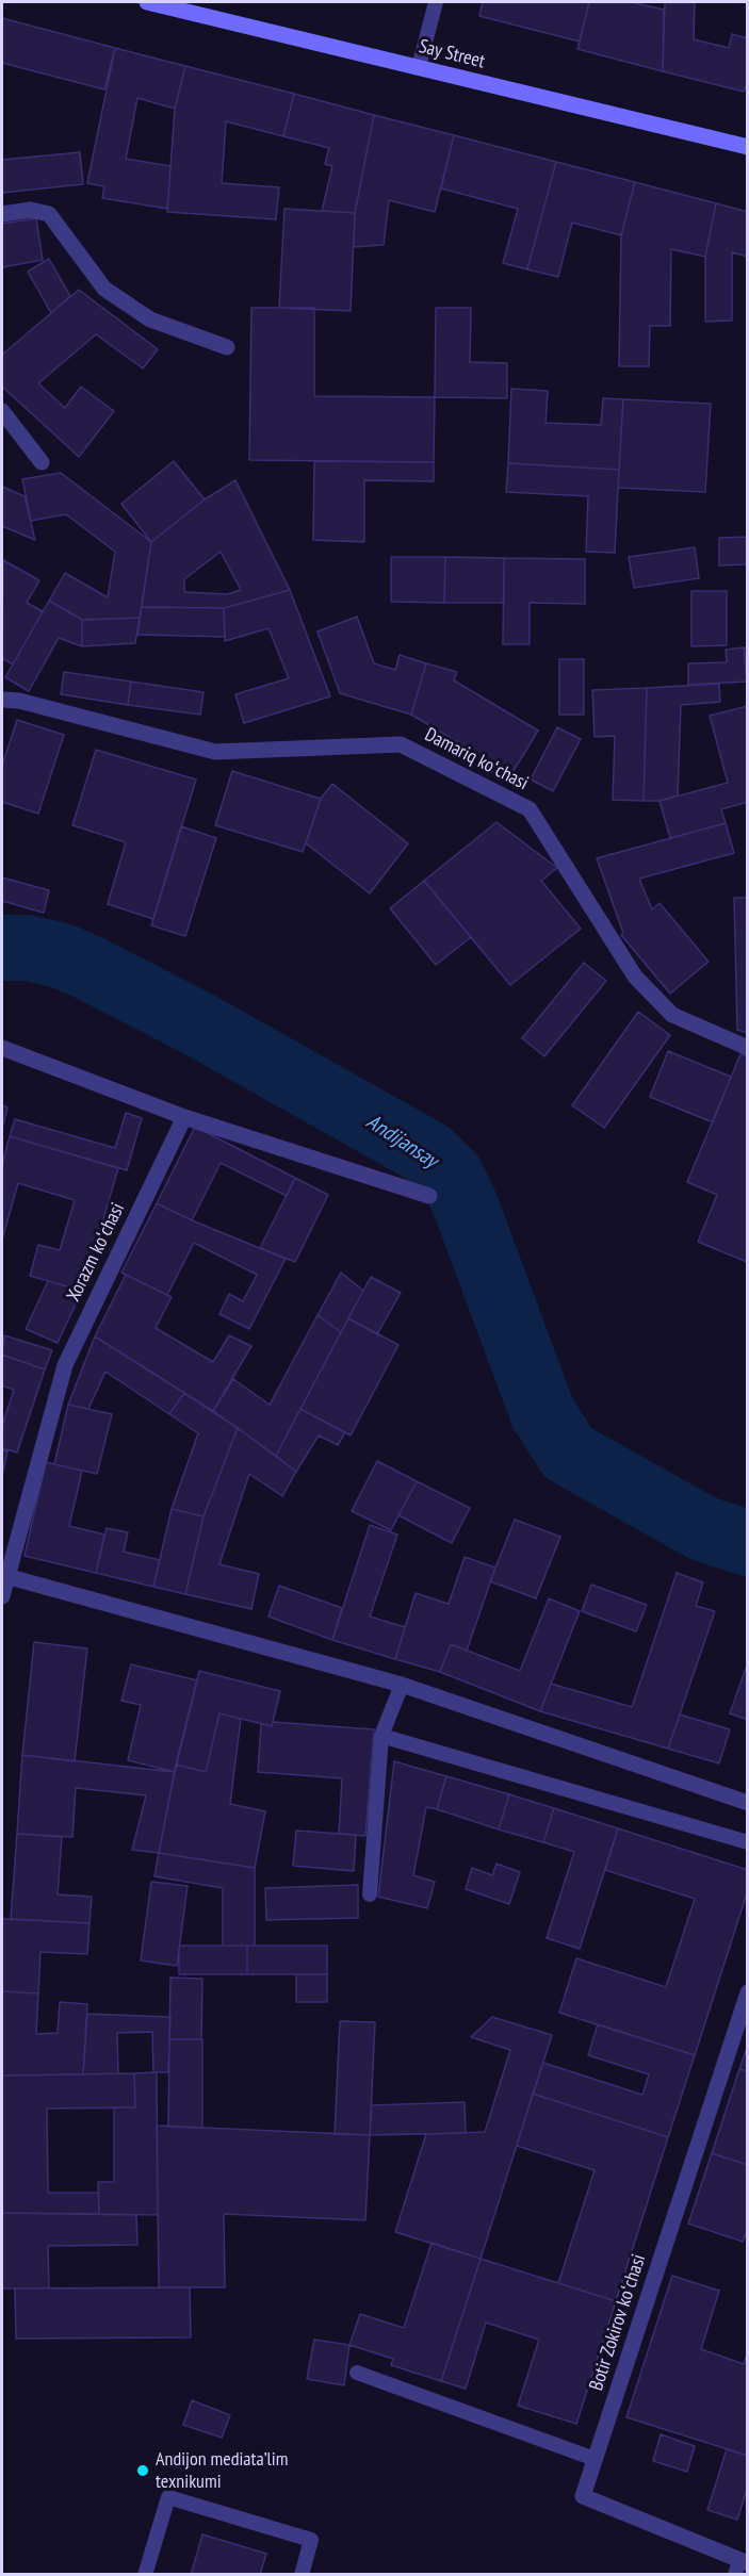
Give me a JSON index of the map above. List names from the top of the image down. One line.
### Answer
{"streets":{"main road":["Say Street"],"street":["Damariq koʻchasi","Xorazm koʻchasi","Botir Zokirov koʻchasi"]},"water":["Andijansay"],"places":["Andijon mediataʼlim texnikumi"]}
